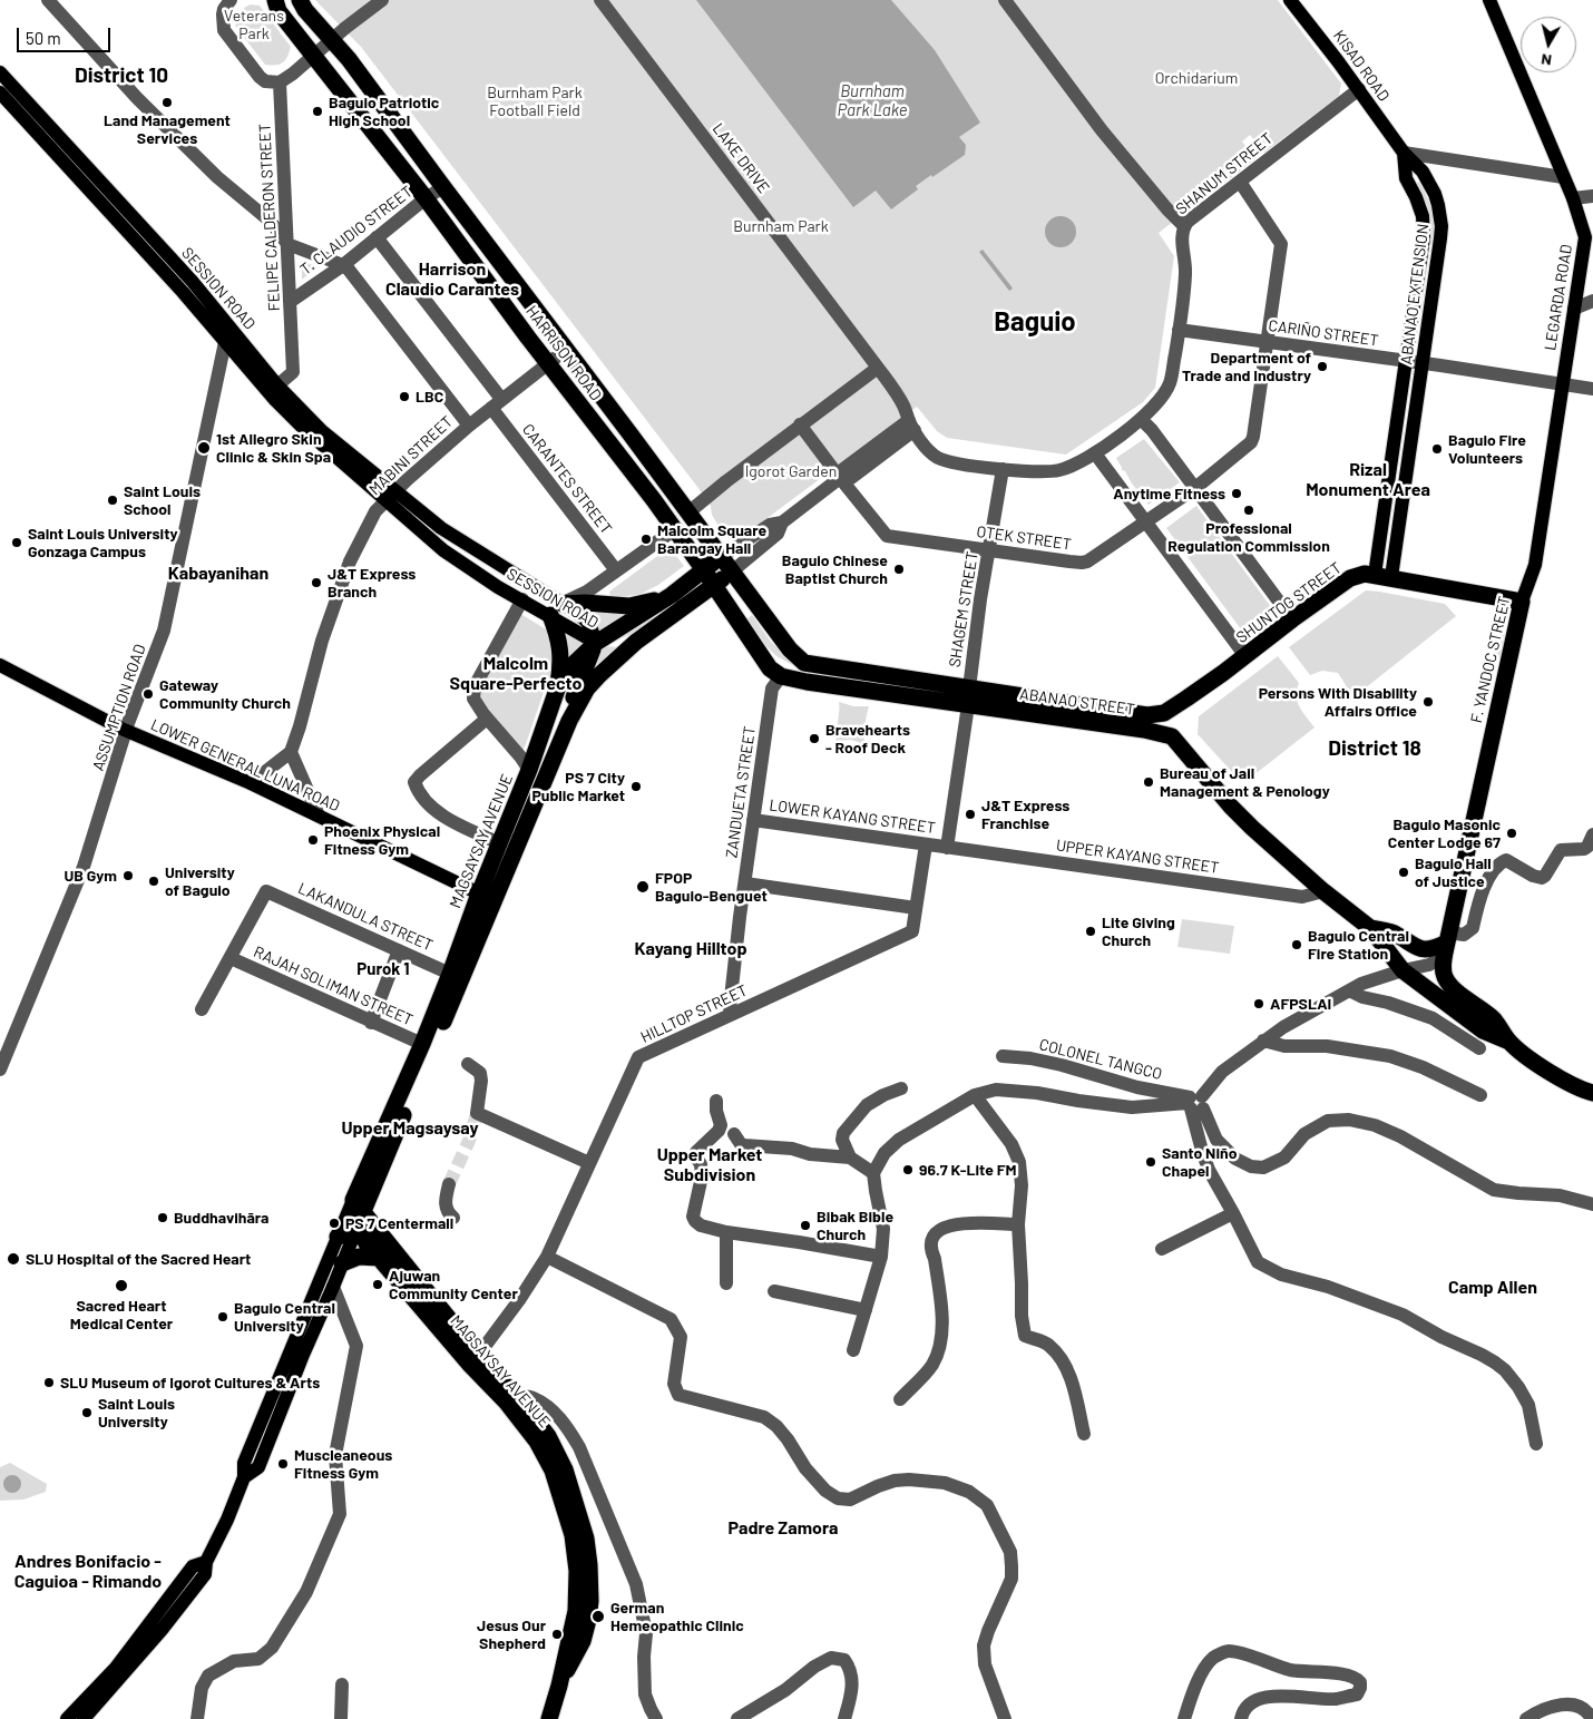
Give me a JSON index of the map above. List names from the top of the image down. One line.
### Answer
{"streets":{"highway":["HARRISON ROAD","SHUNTOG STREET","F. YANDOC STREET","ABANAO STREET","MAGSAYSAY AVENUE"],"main road":["KISAD ROAD","SESSION ROAD","ABANAO EXTENSION","LEGARDA ROAD","LOWER GENERAL LUNA ROAD"],"street":["LAKE DRIVE","SHANUM STREET","FELIPE CALDERON STREET","T. CLAUDIO STREET","CARIÑO STREET","MABINI STREET","CARANTES STREET","OTEK STREET","SHAGEM STREET","ASSUMPTION ROAD","ZANDUETA STREET","LOWER KAYANG STREET","UPPER KAYANG STREET","LAKANDULA STREET","RAJAH SOLIMAN STREET","HILLTOP STREET","COLONEL TANGCO"]},"crossings":[["KISAD ROAD","SHANUM STREET"],["KISAD ROAD","ABANAO EXTENSION"],["LAKE DRIVE","SHANUM STREET"],["SHANUM STREET","CARIÑO STREET"],["SHANUM STREET","OTEK STREET"],["SHANUM STREET","SHAGEM STREET"],["FELIPE CALDERON STREET","T. CLAUDIO STREET"],["FELIPE CALDERON STREET","SESSION ROAD"],["T. CLAUDIO STREET","HARRISON ROAD"],["T. CLAUDIO STREET","CARANTES STREET"],["SESSION ROAD","MABINI STREET"],["SESSION ROAD","ASSUMPTION ROAD"],["SESSION ROAD","MAGSAYSAY AVENUE"],["ABANAO EXTENSION","CARIÑO STREET"],["ABANAO EXTENSION","SHUNTOG STREET"],["LEGARDA ROAD","CARIÑO STREET"],["LEGARDA ROAD","F. YANDOC STREET"],["CARIÑO STREET","OTEK STREET"],["CARIÑO STREET","F. YANDOC STREET"],["HARRISON ROAD","MABINI STREET"],["HARRISON ROAD","ABANAO STREET"],["HARRISON ROAD","MAGSAYSAY AVENUE"],["MABINI STREET","CARANTES STREET"],["OTEK STREET","SHAGEM STREET"],["SHUNTOG STREET","F. YANDOC STREET"],["SHUNTOG STREET","ABANAO STREET"],["SHAGEM STREET","ABANAO STREET"],["ABANAO STREET","ZANDUETA STREET"],["ABANAO STREET","MAGSAYSAY AVENUE"],["ASSUMPTION ROAD","LOWER GENERAL LUNA ROAD"],["LOWER GENERAL LUNA ROAD","MAGSAYSAY AVENUE"],["ZANDUETA STREET","LOWER KAYANG STREET"],["ZANDUETA STREET","HILLTOP STREET"],["LOWER KAYANG STREET","UPPER KAYANG STREET"],["LOWER KAYANG STREET","HILLTOP STREET"],["MAGSAYSAY AVENUE","LAKANDULA STREET"],["MAGSAYSAY AVENUE","RAJAH SOLIMAN STREET"],["MAGSAYSAY AVENUE","HILLTOP STREET"],["LAKANDULA STREET","RAJAH SOLIMAN STREET"]],"districts":["District 10","Harrison Claudio Carantes","Baguio","Rizal Monument Area","Kabayanihan","Malcolm Square-Perfecto","District 18","Kayang Hilltop","Purok 1","Upper Magsaysay","Upper Market Subdivision","Camp Allen","Padre Zamora","Andres Bonifacio - Caguioa - Rimando"],"water":["Burnham Park Lake"],"parks":["Veterans Park","Orchidarium","Burnham Park Football Field","Burnham Park","Igorot Garden"],"places":["Land Management Services","Baguio Patriotic High School","Department of Trade and Industry","LBC","1st Allegro Skin Clinic & Skin Spa","Baguio Fire Volunteers","Anytime Fitness","Saint Louis School","Professional Regulation Commission","Malcolm Square Barangay Hall","Saint Louis University Gonzaga Campus","Baguio Chinese Baptist Church","J&T Express Branch","Gateway Community Church","Persons With Disability Affairs Office","Bravehearts - Roof Deck","Bureau of Jail Management & Penology","PS 7 City Public Market","J&T Express Franchise","Baguio Masonic Center Lodge 67","Phoenix Physical Fitness Gym","Baguio Hall of Justice","UB Gym","University of Baguio","FPOP Baguio-Benguet","Lite Giving Church","Baguio Central Fire Station","AFPSLAI","Santo Niño Chapel","96.7 K-Lite FM","Buddhavihāra","PS 7 Centermall","Bibak Bible Church","SLU Hospital of the Sacred Heart","Ajuwan Community Center","Sacred Heart Medical Center","Baguio Central University","SLU Museum of Igorot Cultures & Arts","Saint Louis University","Muscleaneous Fitness Gym","German Hemeopathic Clinic","Jesus Our Shepherd"],"scale_bar":"50 m","north":"bottom"}
